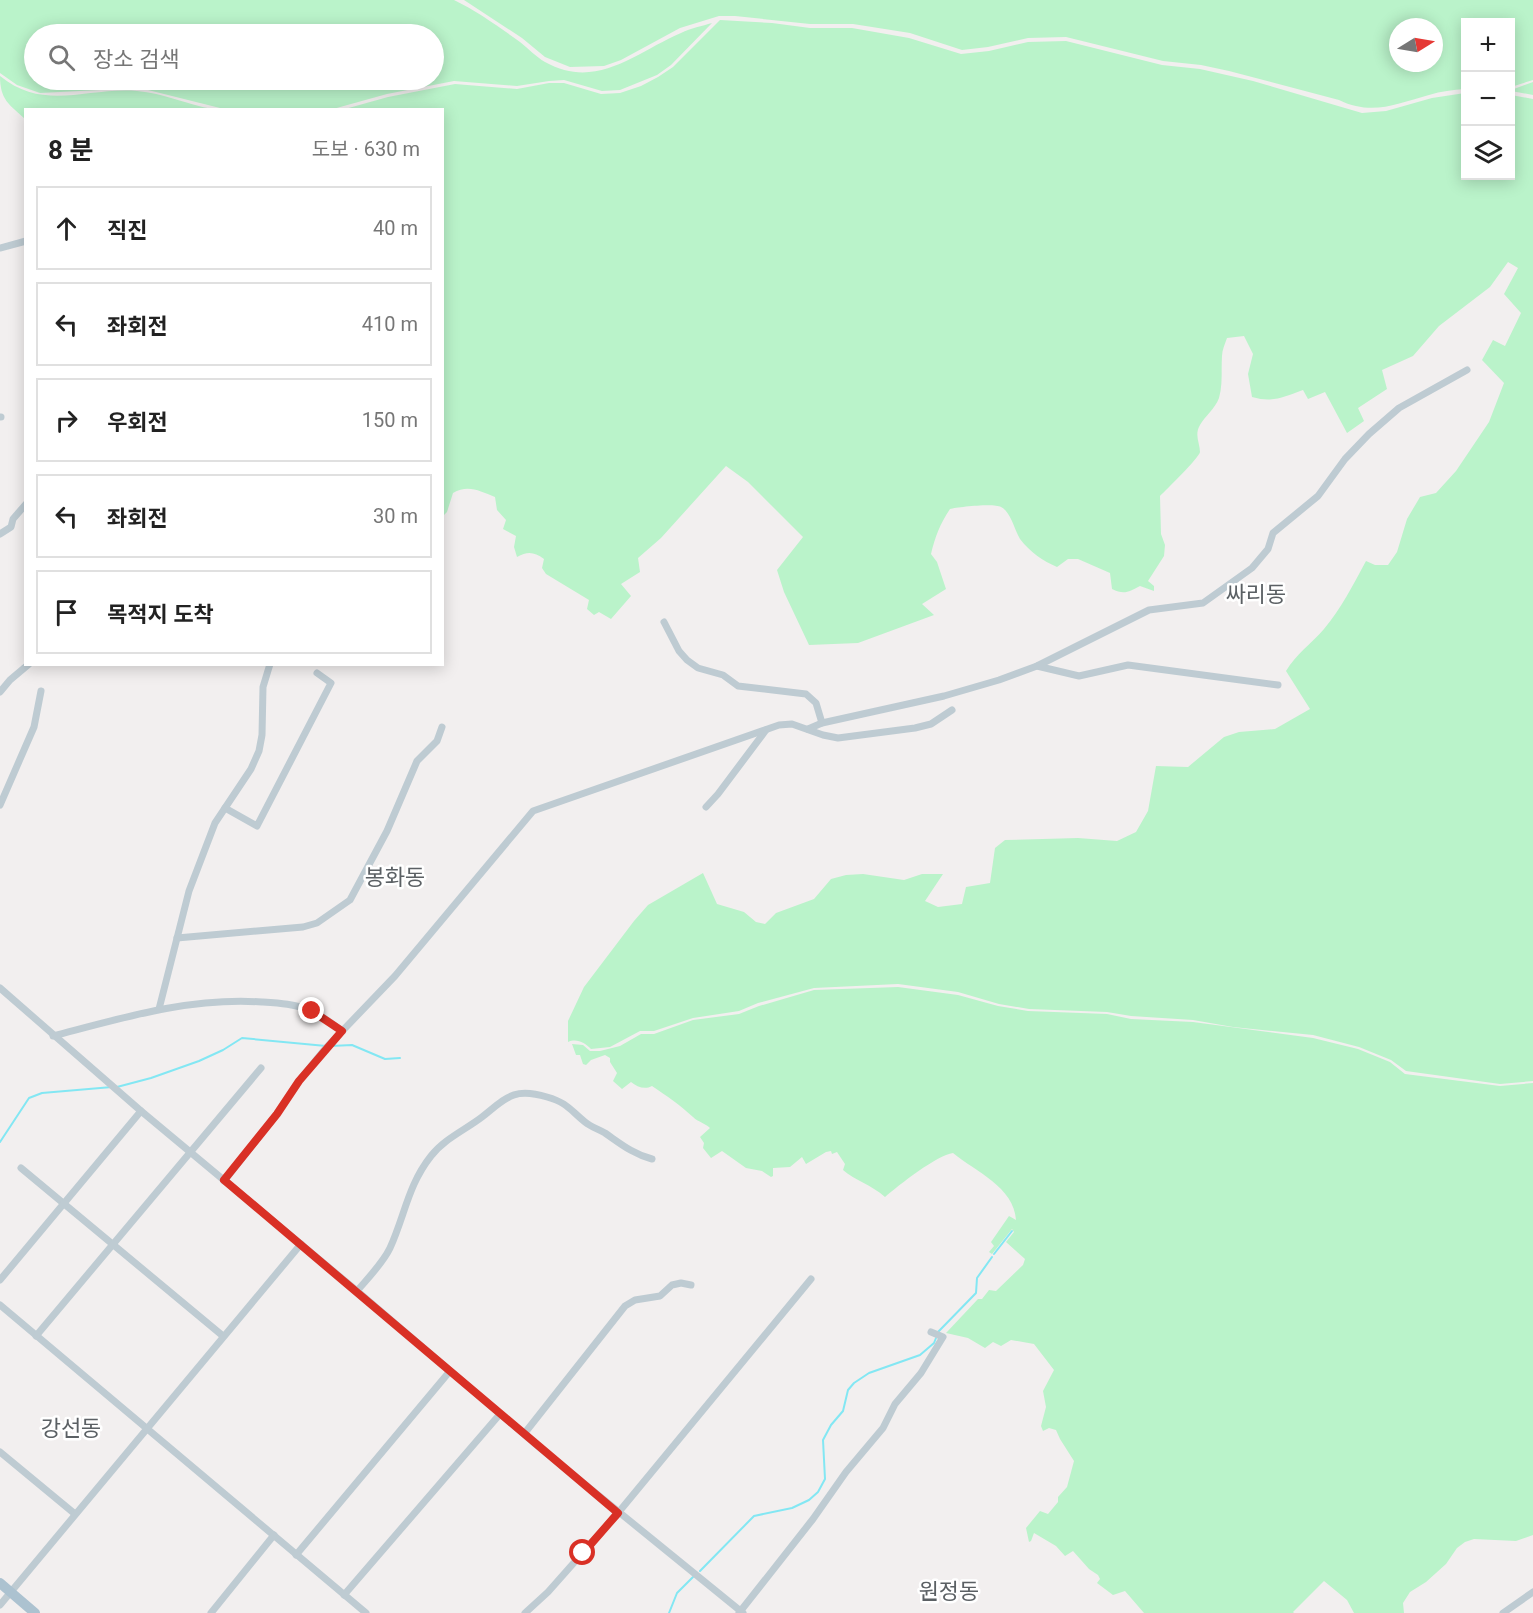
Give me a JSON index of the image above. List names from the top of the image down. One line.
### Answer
{"districts":["싸리동","봉화동","강선동","원정동"],"north":"right","page":{"map_buttons":["+","−"],"search":"장소 검색","heading":["8 분","도보 · 630 m"],"list":[["직진","40 m"],["좌회전","410 m"],["우회전","150 m"],["좌회전","30 m"],"목적지 도착"]}}
